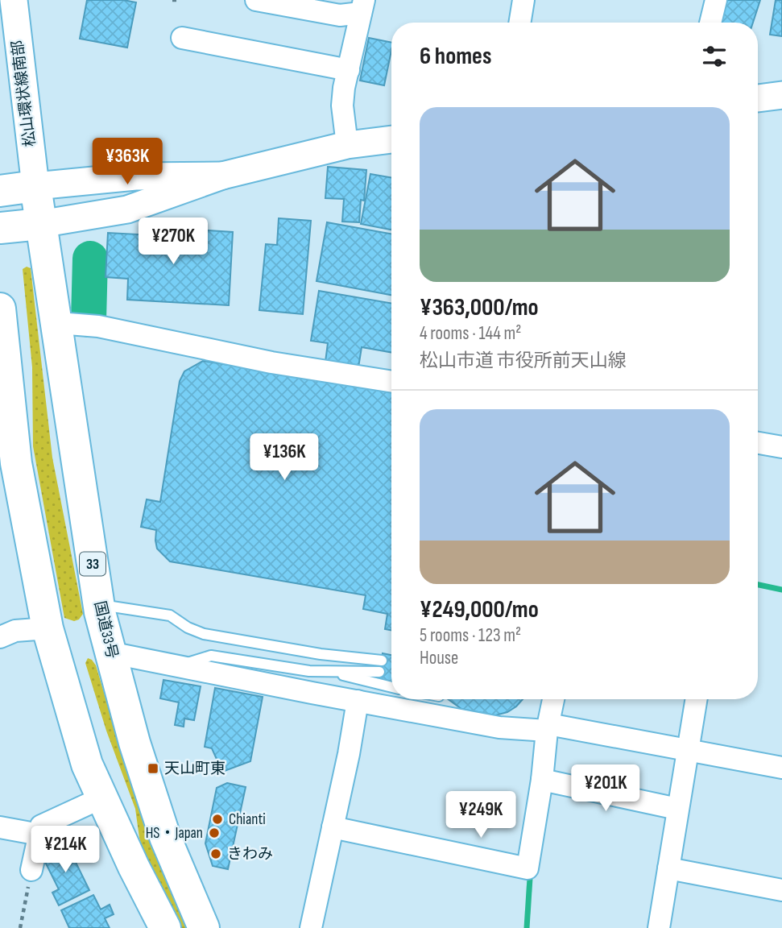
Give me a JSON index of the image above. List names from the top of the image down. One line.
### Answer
{"streets":{"highway":["33","国道33号"],"street":["松山環状線南部"]},"crossings":[["松山環状線南部","国道33号"]],"places":{"transit":["天山町東"],"other":["Chianti","HS・Japan","きわみ"]},"page":{"heading":"6 homes","list":[{"name":"¥363,000/mo","note":"4 rooms · 144 m² · 松山市道 市役所前天山線"},{"name":"¥249,000/mo","note":"5 rooms · 123 m² · House"}],"price":["¥363K","¥270K","¥136K","¥201K","¥249K","¥214K"]}}
